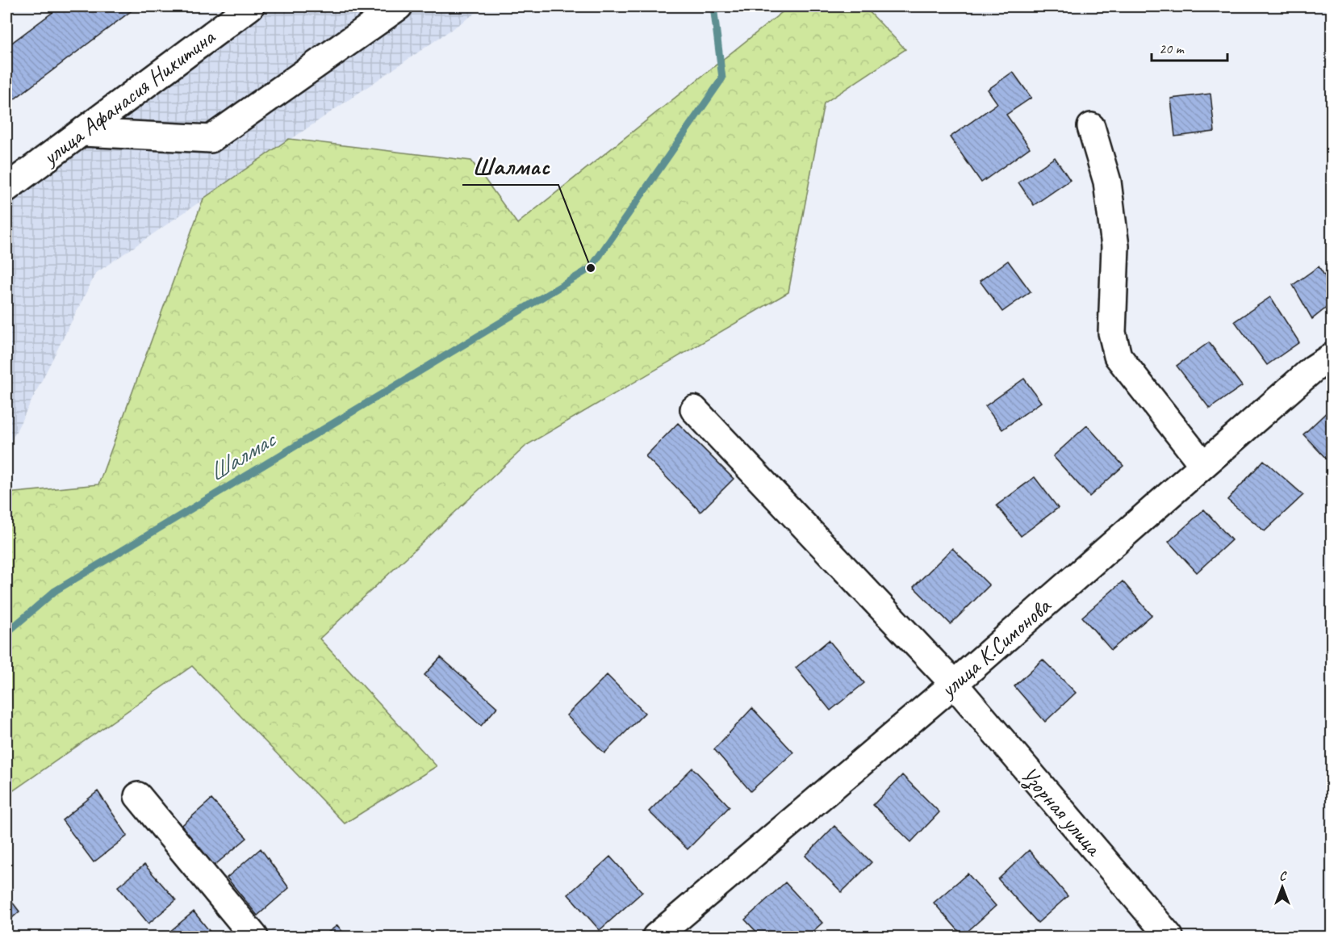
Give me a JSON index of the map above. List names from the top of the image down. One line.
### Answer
{"streets":{"street":["улица Афанасия Никитина","улица К.Симонова","Узорная улица"]},"crossings":[["улица К.Симонова","Узорная улица"]],"water":["Шалмас"],"places":["Шалмас"],"scale_bar":"20 m","north":"top"}
